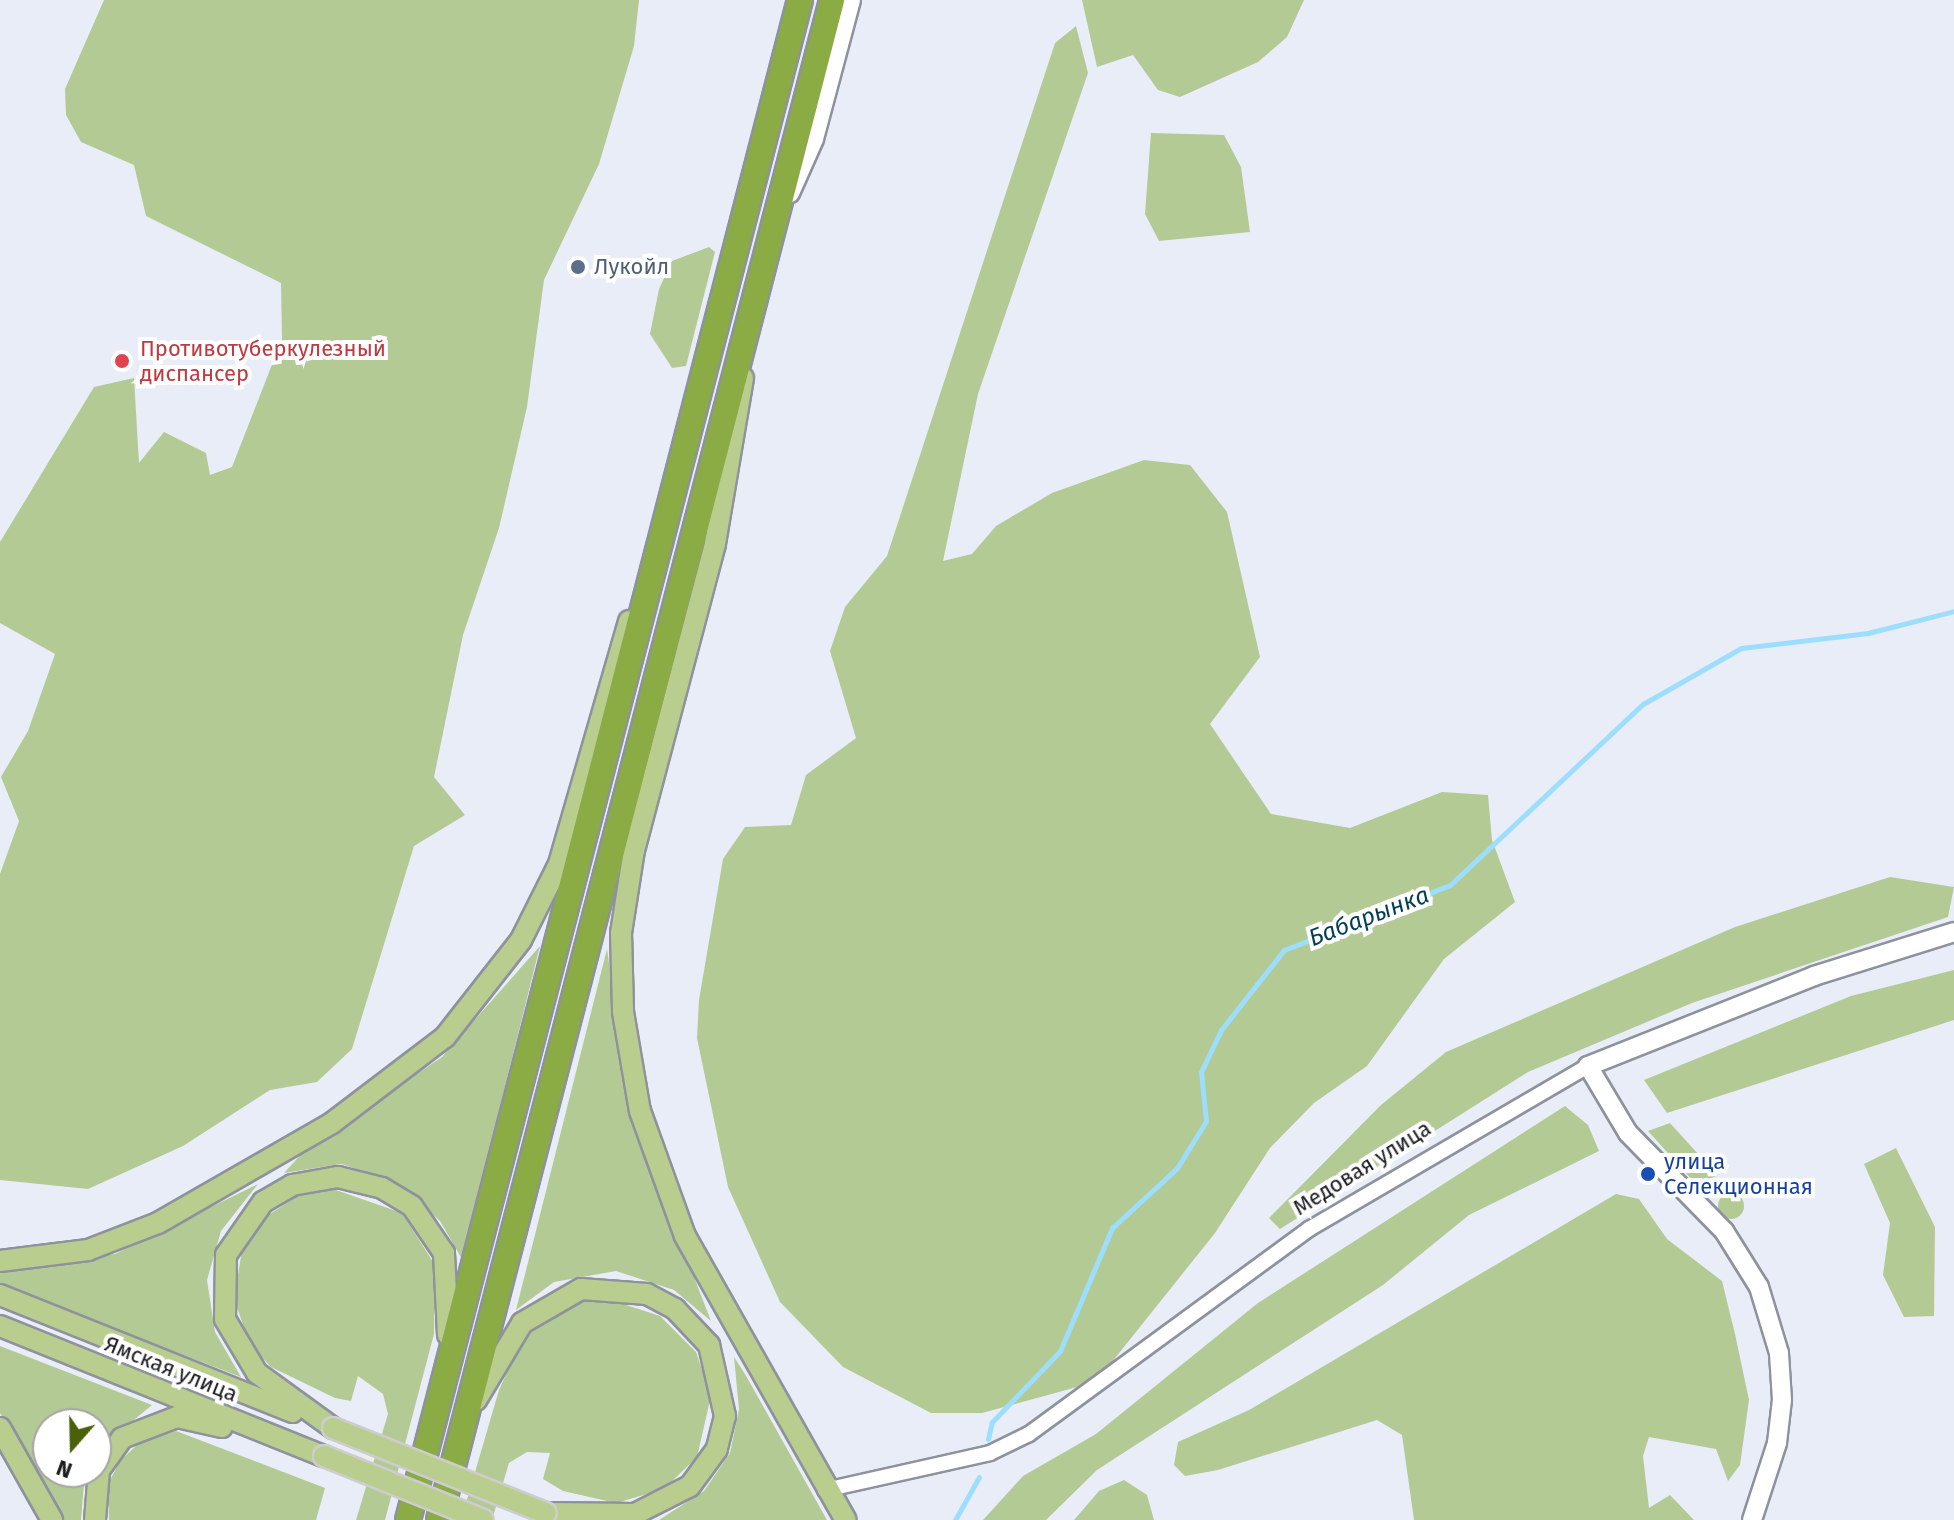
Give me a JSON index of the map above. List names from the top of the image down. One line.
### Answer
{"streets":{"main road":["Ямская улица"],"street":["Медовая улица"]},"water":["Бабарынка"],"places":["Лукойл","Противотуберкулезный диспансер","улица Селекционная"],"north":"bottom"}
